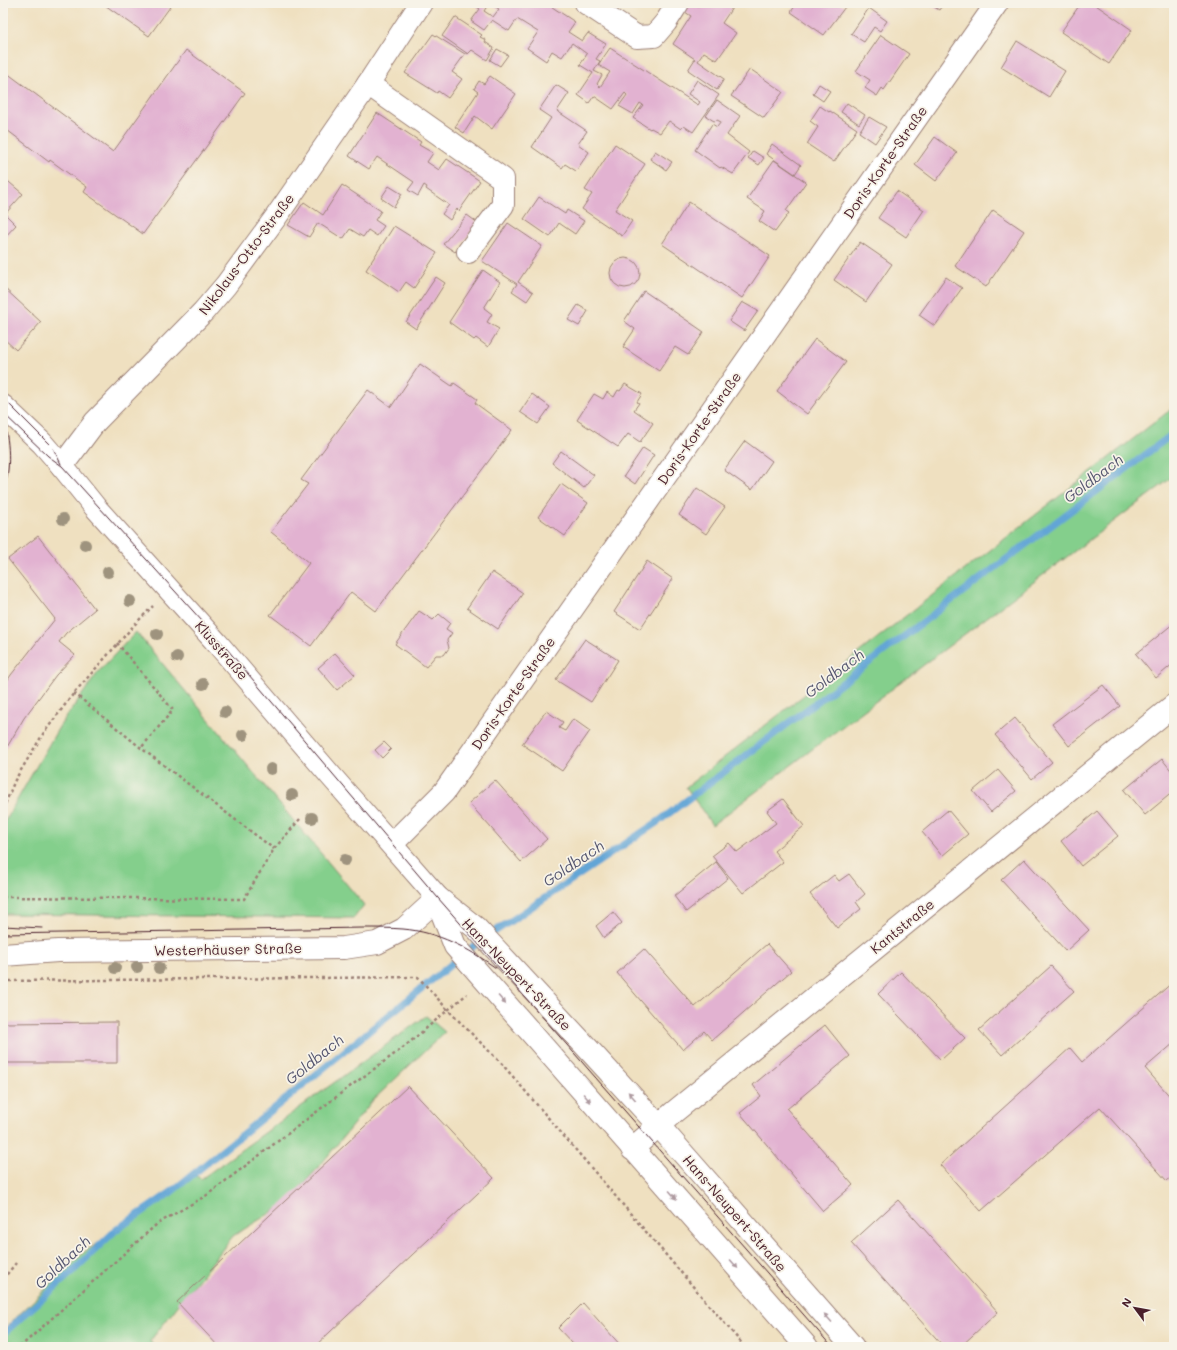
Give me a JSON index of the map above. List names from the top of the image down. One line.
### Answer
{"streets":{"street":["Doris-Korte-Straße","Nikolaus-Otto-Straße","Klusstraße","Kantstraße","Westerhäuser Straße","Hans-Neupert-Straße"]},"crossings":[["Doris-Korte-Straße","Klusstraße"],["Nikolaus-Otto-Straße","Klusstraße"],["Klusstraße","Westerhäuser Straße"],["Klusstraße","Hans-Neupert-Straße"],["Kantstraße","Hans-Neupert-Straße"],["Westerhäuser Straße","Hans-Neupert-Straße"]],"water":["Goldbach"],"north":"top left"}
